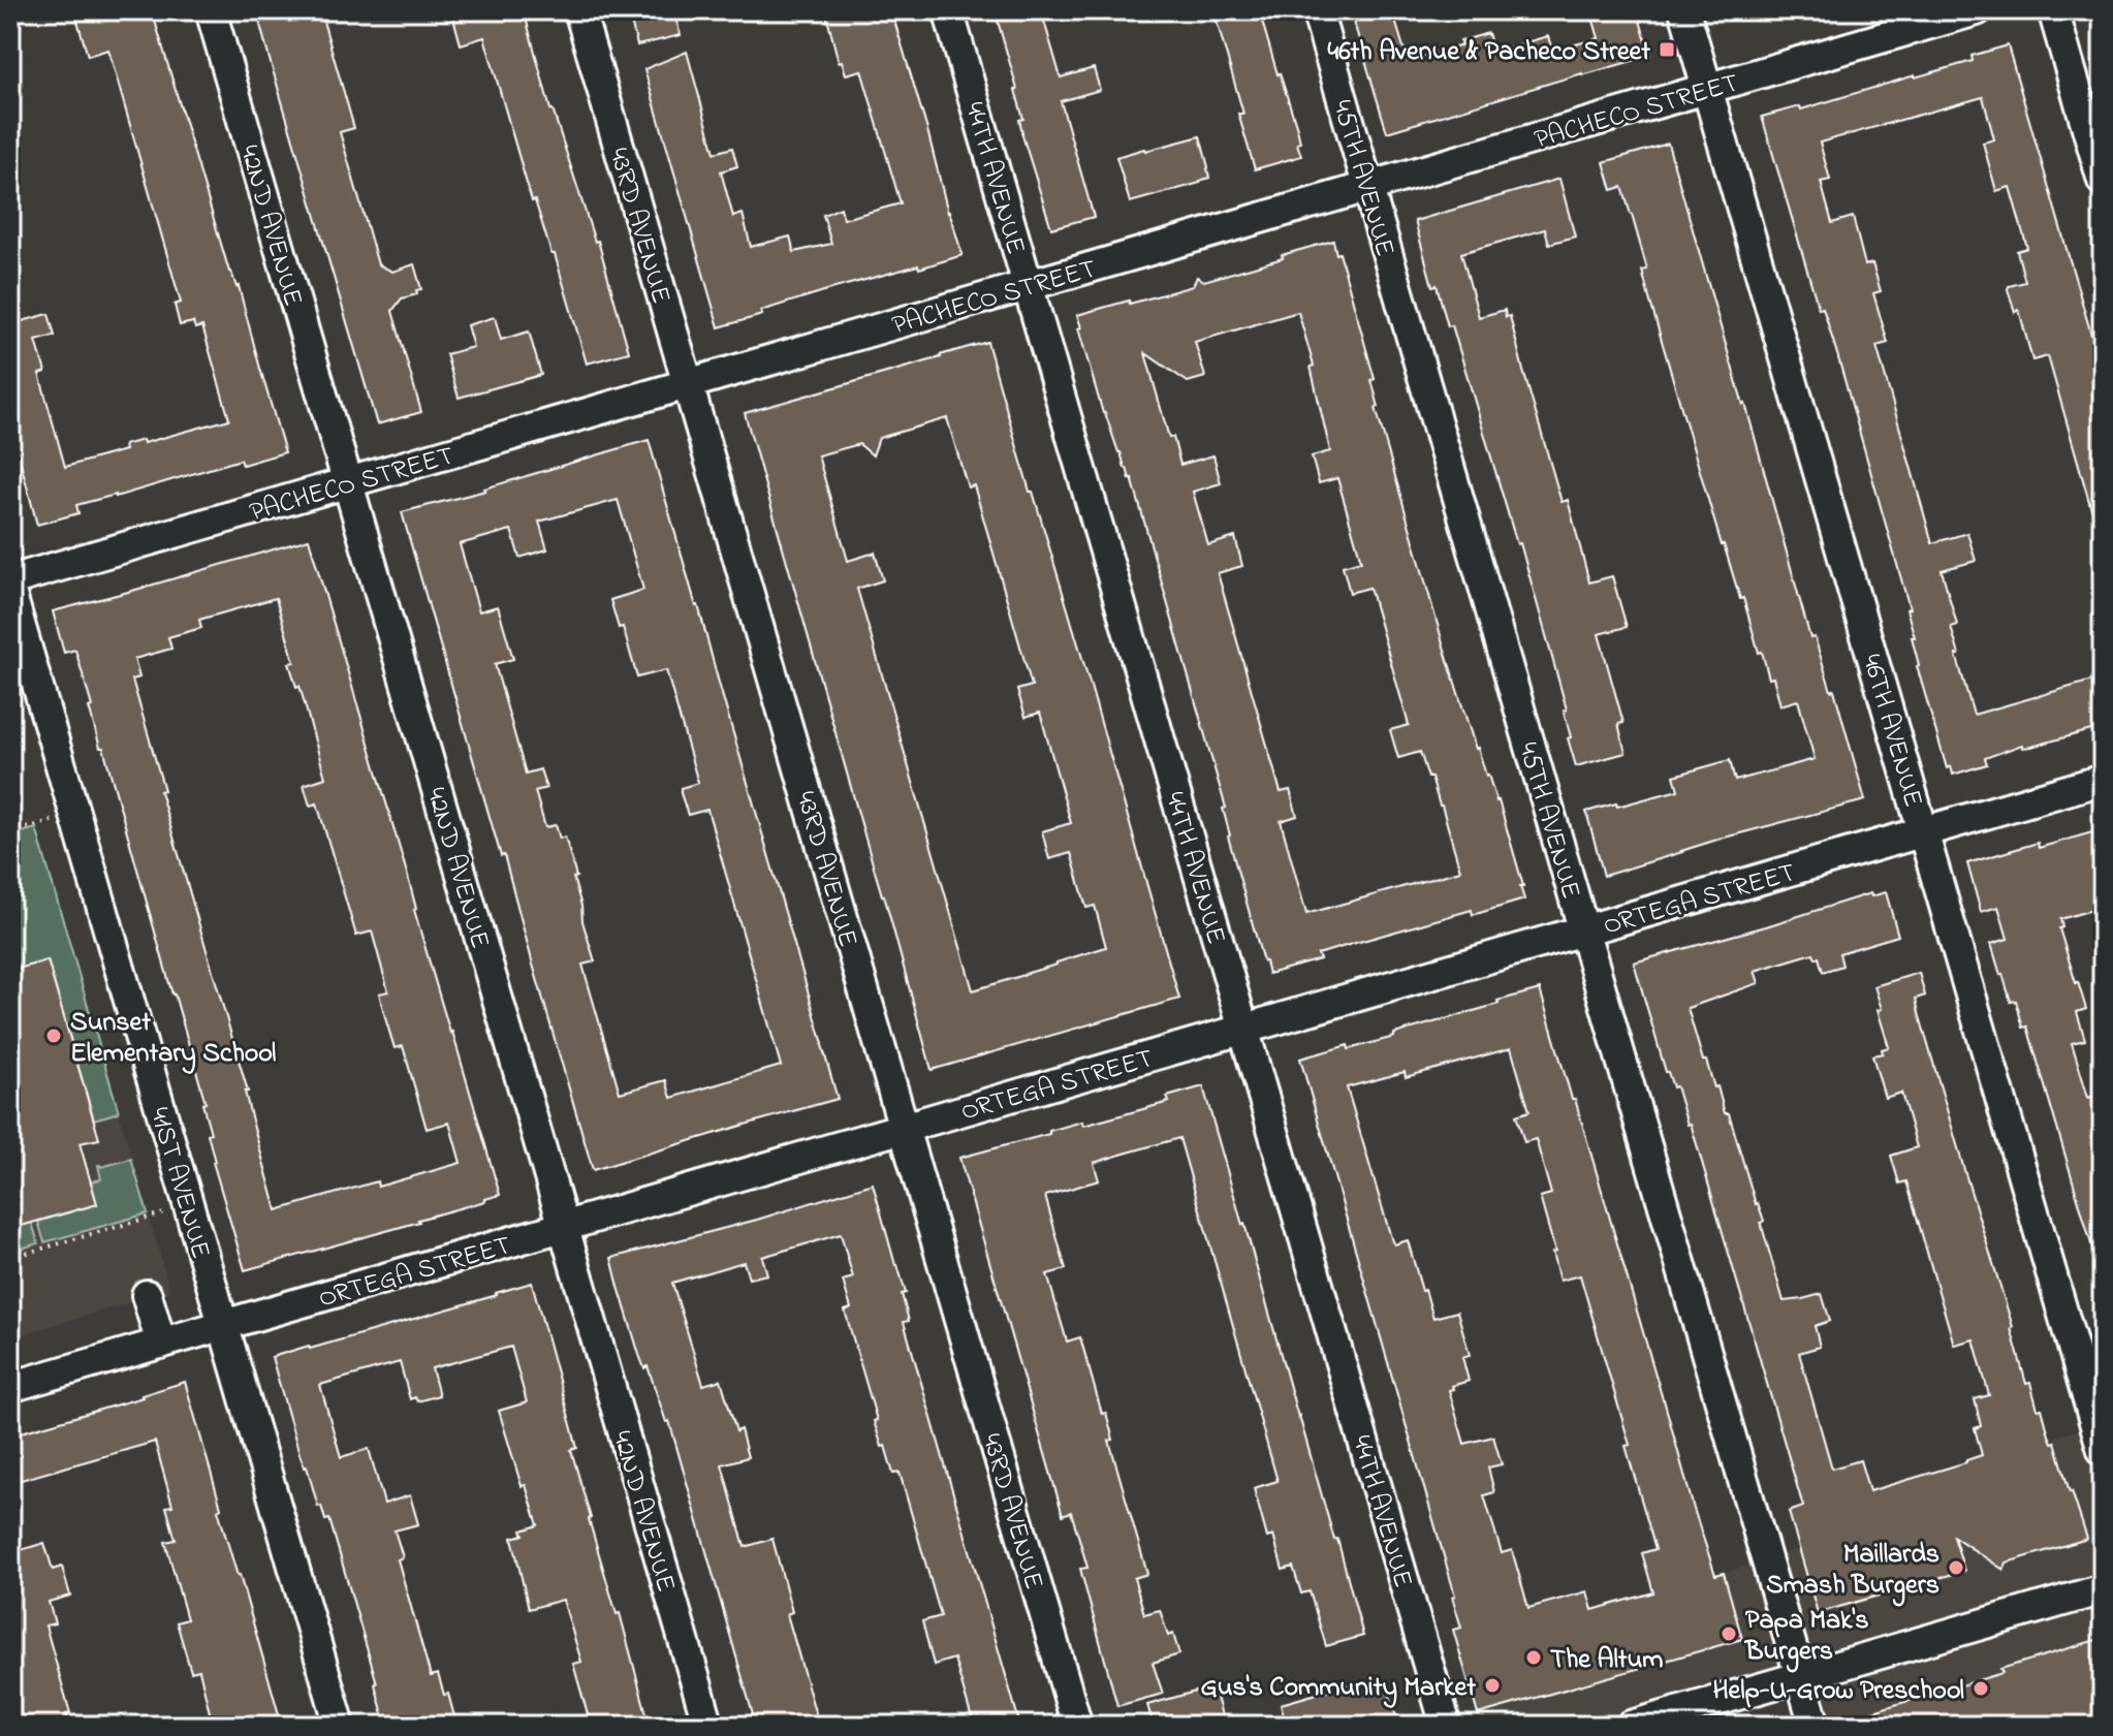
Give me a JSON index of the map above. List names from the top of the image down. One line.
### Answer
{"streets":{"street":["PACHECO STREET","44TH AVENUE","45TH AVENUE","42ND AVENUE","43RD AVENUE","46TH AVENUE","ORTEGA STREET","41ST AVENUE"]},"crossings":[["PACHECO STREET","44TH AVENUE"],["PACHECO STREET","45TH AVENUE"],["PACHECO STREET","42ND AVENUE"],["PACHECO STREET","43RD AVENUE"],["PACHECO STREET","46TH AVENUE"],["44TH AVENUE","ORTEGA STREET"],["45TH AVENUE","ORTEGA STREET"],["42ND AVENUE","ORTEGA STREET"],["43RD AVENUE","ORTEGA STREET"],["46TH AVENUE","ORTEGA STREET"],["ORTEGA STREET","41ST AVENUE"]],"places":{"transit":["46th Avenue & Pacheco Street"],"other":["Sunset Elementary School","Maillards Smash Burgers","Papa Mak's Burgers","The Altum","Gus's Community Market","Help-U-Grow Preschool"]}}
